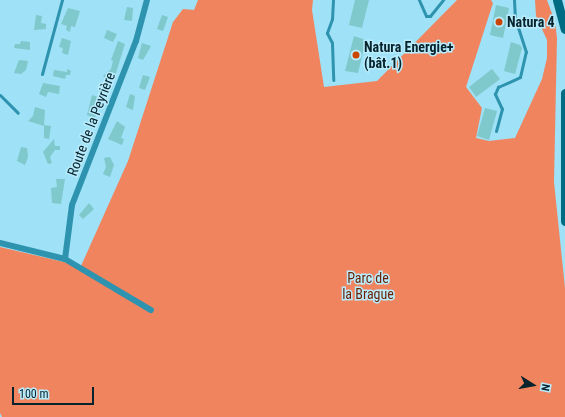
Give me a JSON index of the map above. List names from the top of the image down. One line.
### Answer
{"streets":{"street":["Route de la Peyrière"]},"parks":["Parc de la Brague"],"places":["Natura 4","Natura Energie+ (bât.1)"],"scale_bar":"100 m","north":"right"}
